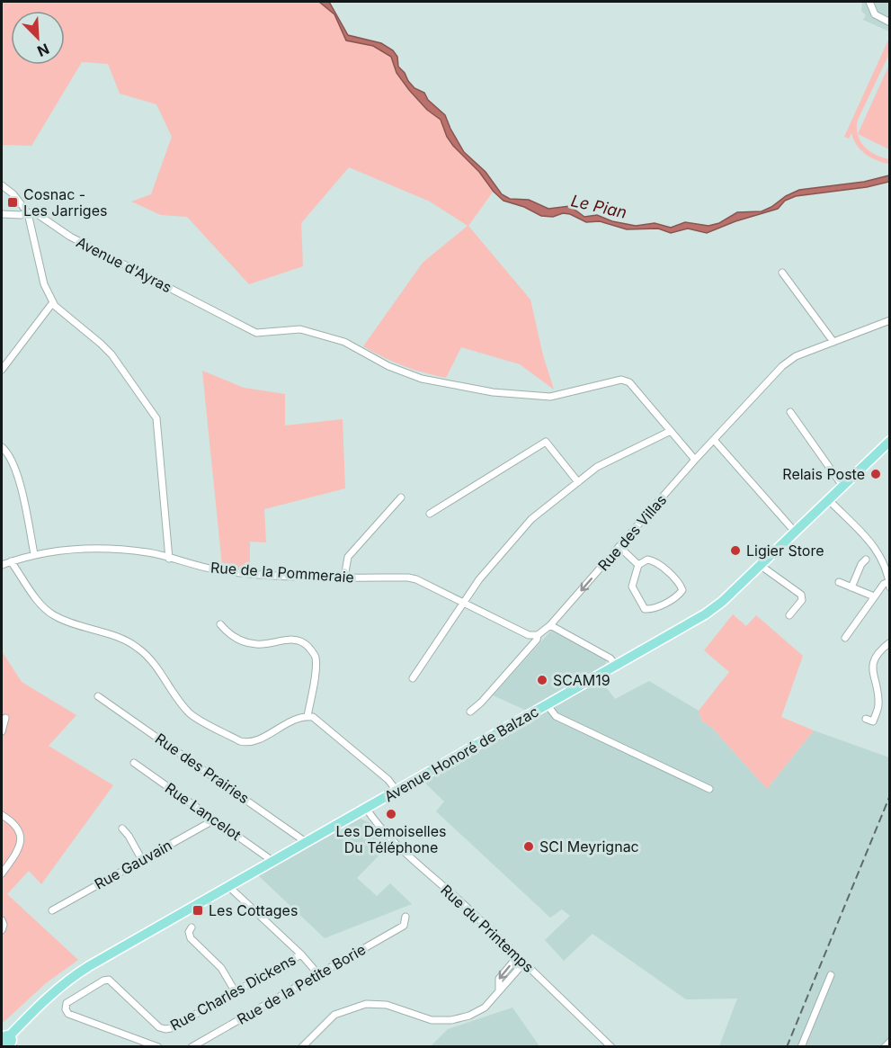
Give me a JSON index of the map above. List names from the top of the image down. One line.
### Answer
{"streets":{"main road":["Avenue Honoré de Balzac"],"street":["Avenue d'Ayras","Rue des Villas","Rue de la Pommeraie","Rue des Prairies","Rue Lancelot","Rue Gauvain","Rue du Printemps","Rue de la Petite Borie","Rue Charles Dickens"]},"crossings":[["Avenue Honoré de Balzac","Rue des Prairies"],["Avenue Honoré de Balzac","Rue Lancelot"],["Avenue Honoré de Balzac","Rue du Printemps"],["Rue Lancelot","Rue Gauvain"]],"water":["Le Pian"],"places":{"transit":["Cosnac - Les Jarriges","Les Cottages"],"other":["Relais Poste","Ligier Store","SCAM19","Les Demoiselles Du Téléphone","SCI Meyrignac"]},"north":"bottom right"}
